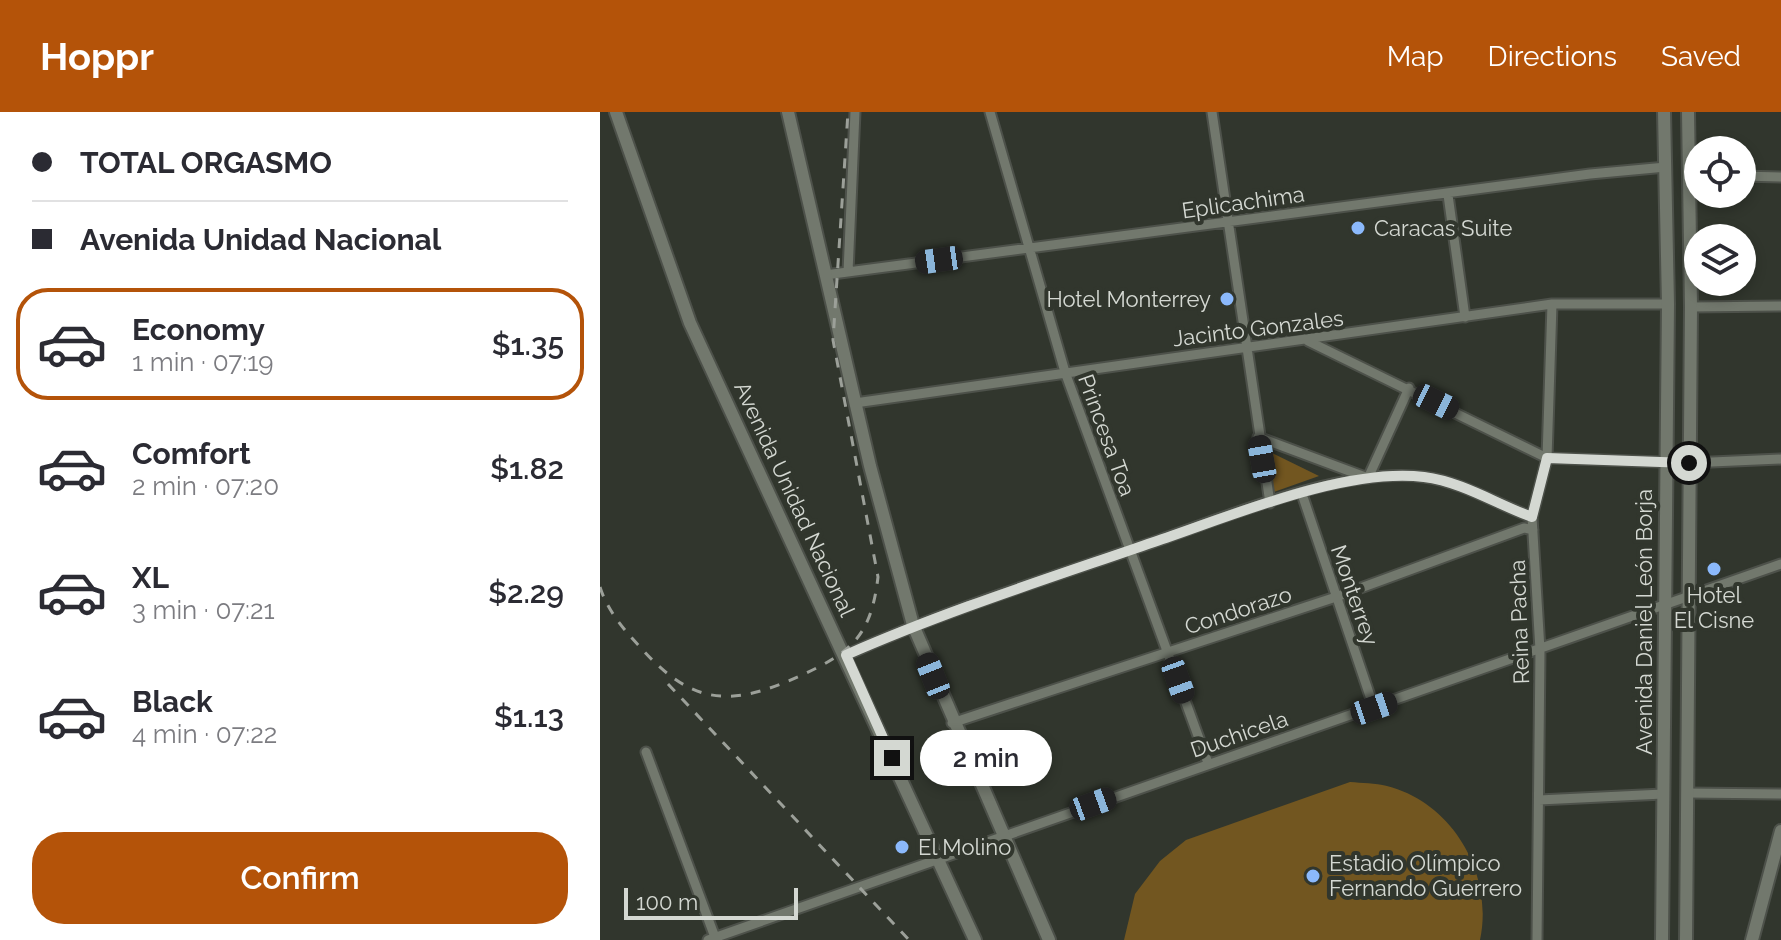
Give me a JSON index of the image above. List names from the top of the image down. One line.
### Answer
{"streets":{"street":["Eplicachima","Jacinto Gonzales","Princesa Toa","Avenida Unidad Nacional","Monterrey","Condorazo","Reina Pacha","Avenida Daniel León Borja","Duchicela"]},"crossings":[["Eplicachima","Princesa Toa"],["Eplicachima","Avenida Daniel León Borja"],["Jacinto Gonzales","Princesa Toa"],["Jacinto Gonzales","Reina Pacha"],["Jacinto Gonzales","Avenida Daniel León Borja"],["Princesa Toa","Condorazo"],["Princesa Toa","Duchicela"],["Avenida Unidad Nacional","Duchicela"],["Monterrey","Condorazo"],["Monterrey","Duchicela"],["Condorazo","Reina Pacha"],["Reina Pacha","Duchicela"],["Avenida Daniel León Borja","Duchicela"]],"places":["Caracas Suite","Hotel Monterrey","Hotel El Cisne","El Molino","Estadio Olímpico Fernando Guerrero"],"scale_bar":"100 m","page":{"header":"Hoppr","nav":["Map","Directions","Saved"],"banner":["TOTAL ORGASMO","Avenida Unidad Nacional"],"list":[{"name":"Economy","note":"1 min · 07:19","value":"$1.35"},{"name":"Comfort","note":"2 min · 07:20","value":"$1.82"},{"name":"XL","note":"3 min · 07:21","value":"$2.29"},{"name":"Black","note":"4 min · 07:22","value":"$1.13"}],"bubble":"2 min","buttons":"Confirm","scale":"100 m"}}
